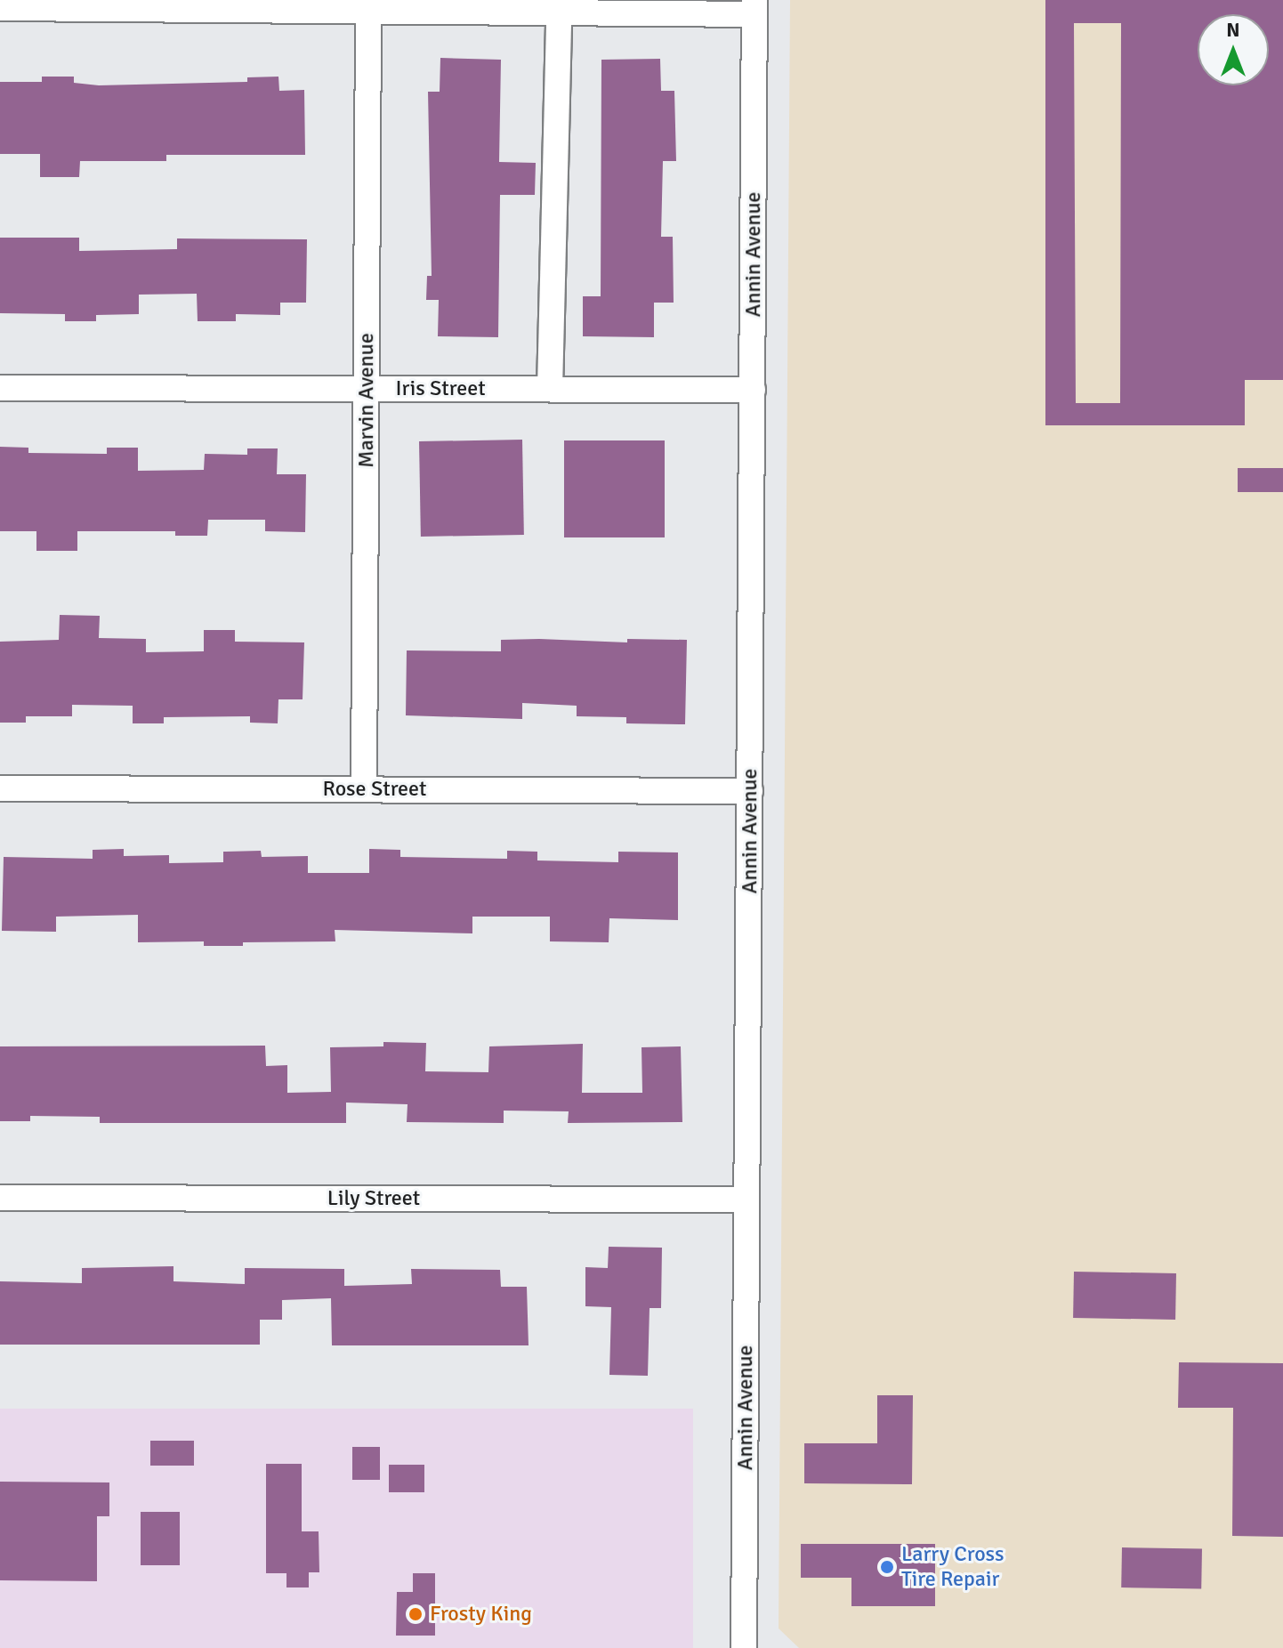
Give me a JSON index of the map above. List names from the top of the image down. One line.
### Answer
{"streets":{"street":["Annin Avenue","Iris Street","Marvin Avenue","Rose Street","Lily Street"]},"crossings":[["Annin Avenue","Iris Street"],["Annin Avenue","Rose Street"],["Annin Avenue","Lily Street"],["Iris Street","Marvin Avenue"],["Marvin Avenue","Rose Street"]],"places":["Larry Cross Tire Repair","Frosty King"],"north":"top"}
